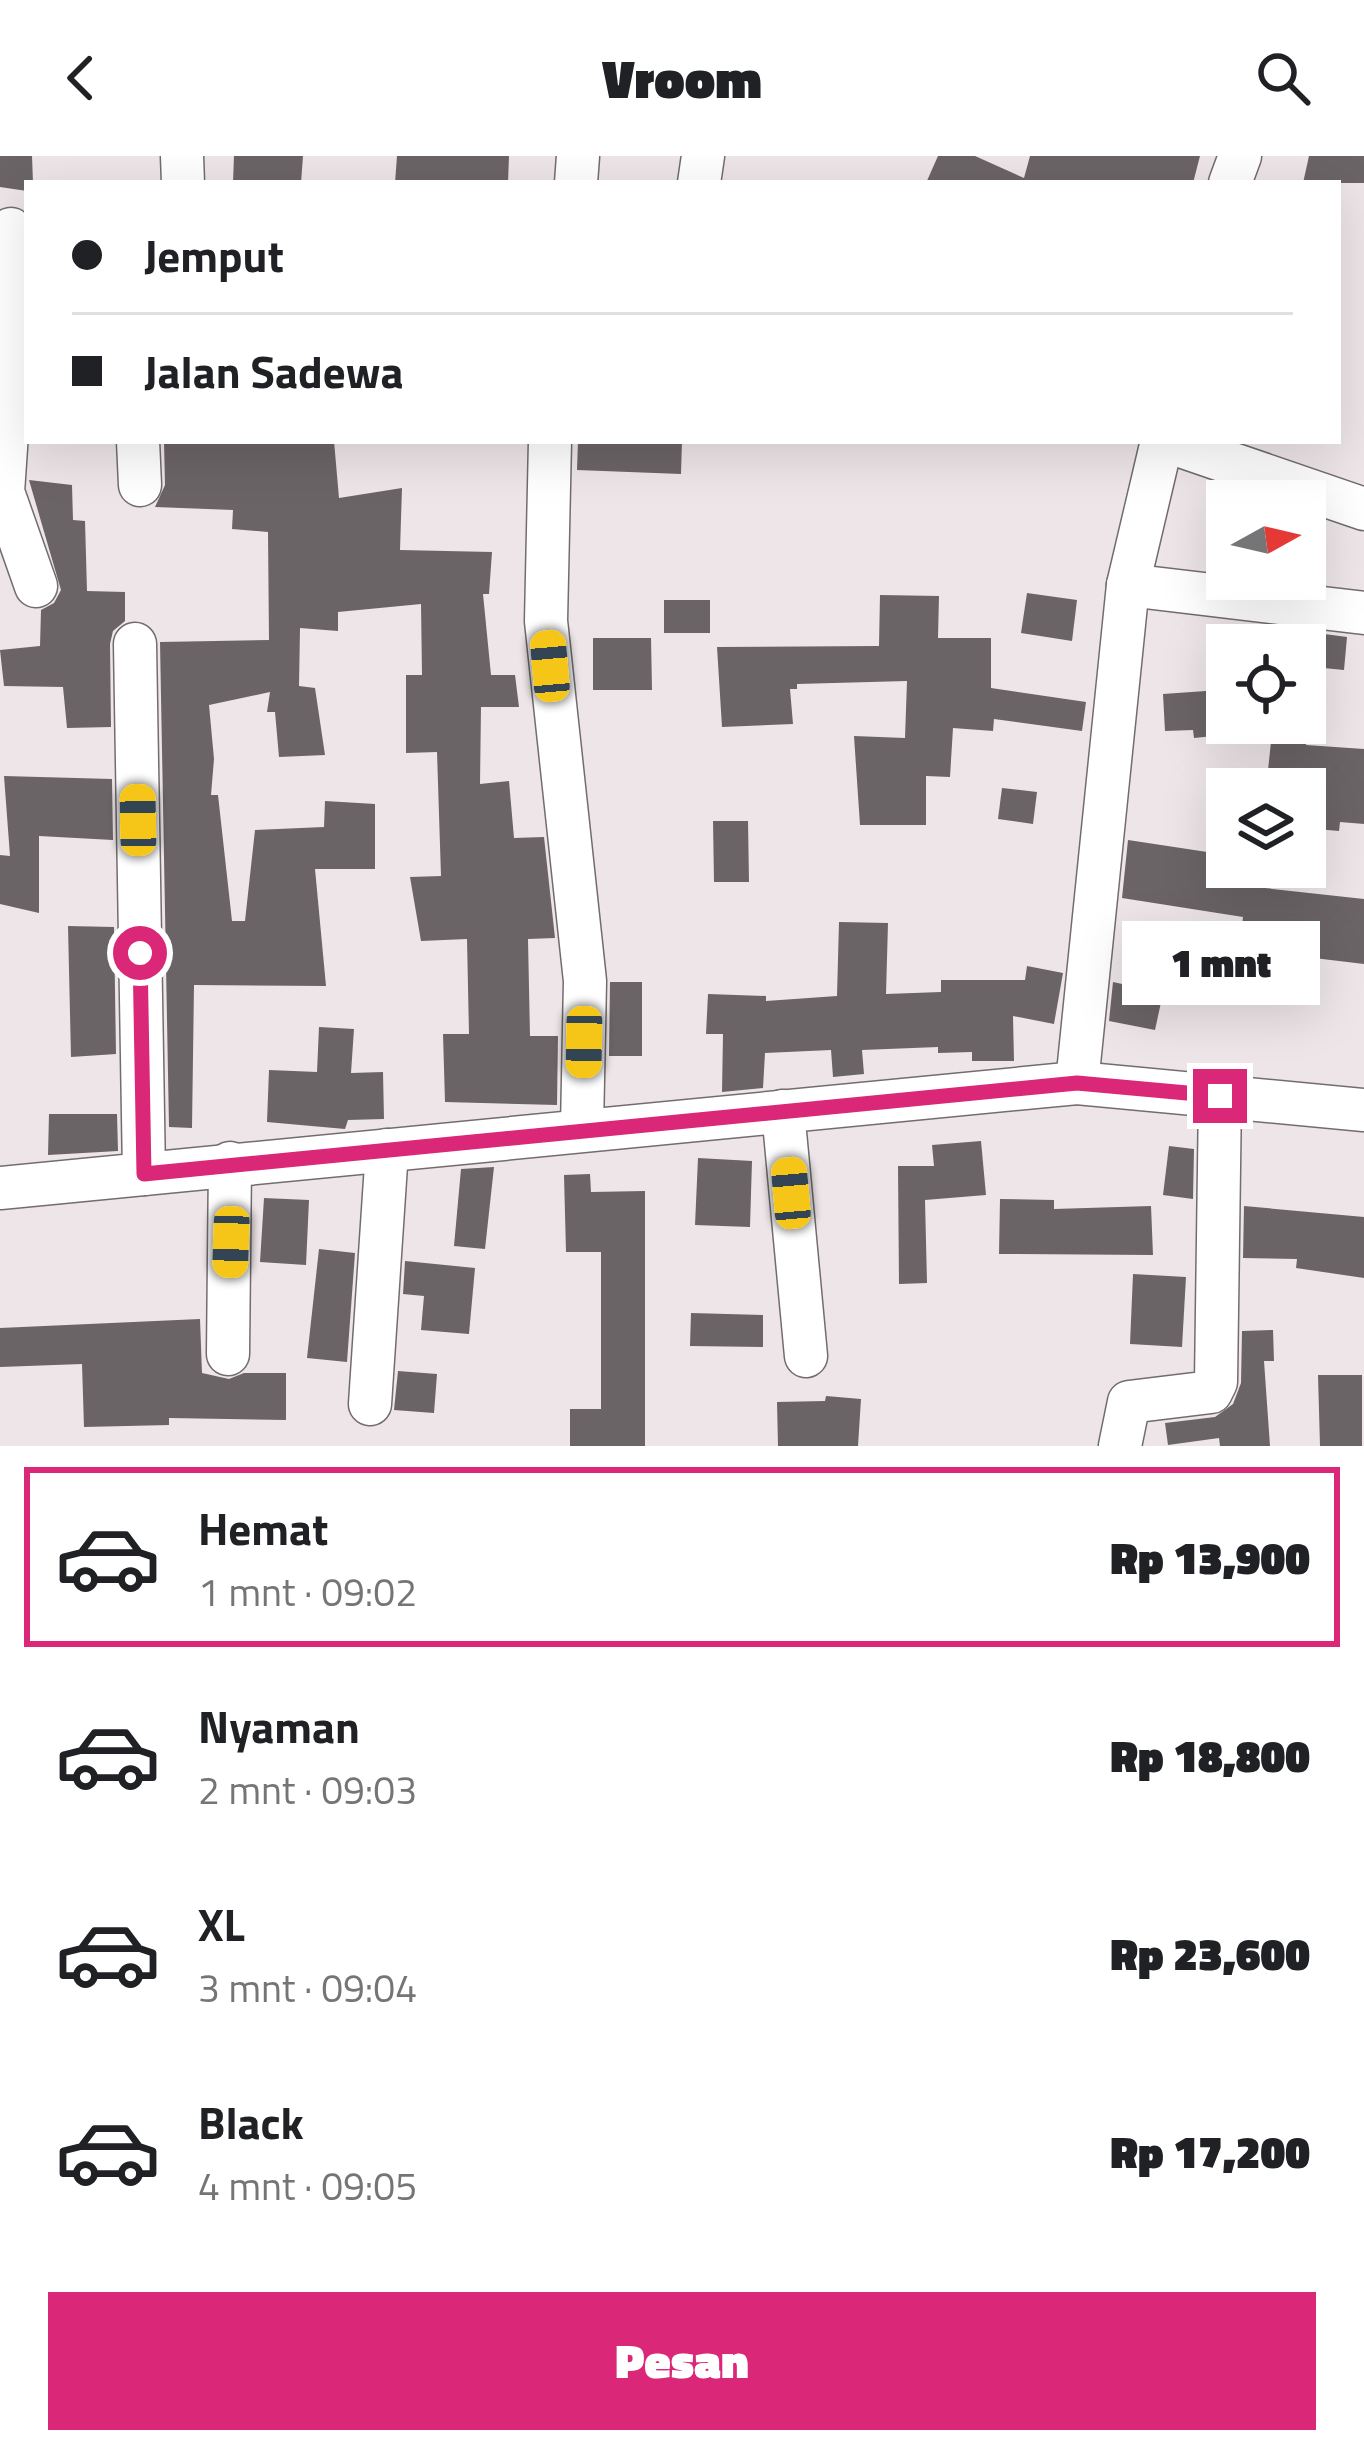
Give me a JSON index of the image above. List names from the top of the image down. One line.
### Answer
{"north":"right","page":{"header":"Vroom","banner":["Jemput","Jalan Sadewa"],"bubble":"1 mnt","list":[{"name":"Hemat","note":"1 mnt · 09:02","value":"Rp 13,900"},{"name":"Nyaman","note":"2 mnt · 09:03","value":"Rp 18,800"},{"name":"XL","note":"3 mnt · 09:04","value":"Rp 23,600"},{"name":"Black","note":"4 mnt · 09:05","value":"Rp 17,200"}],"buttons":"Pesan"}}
